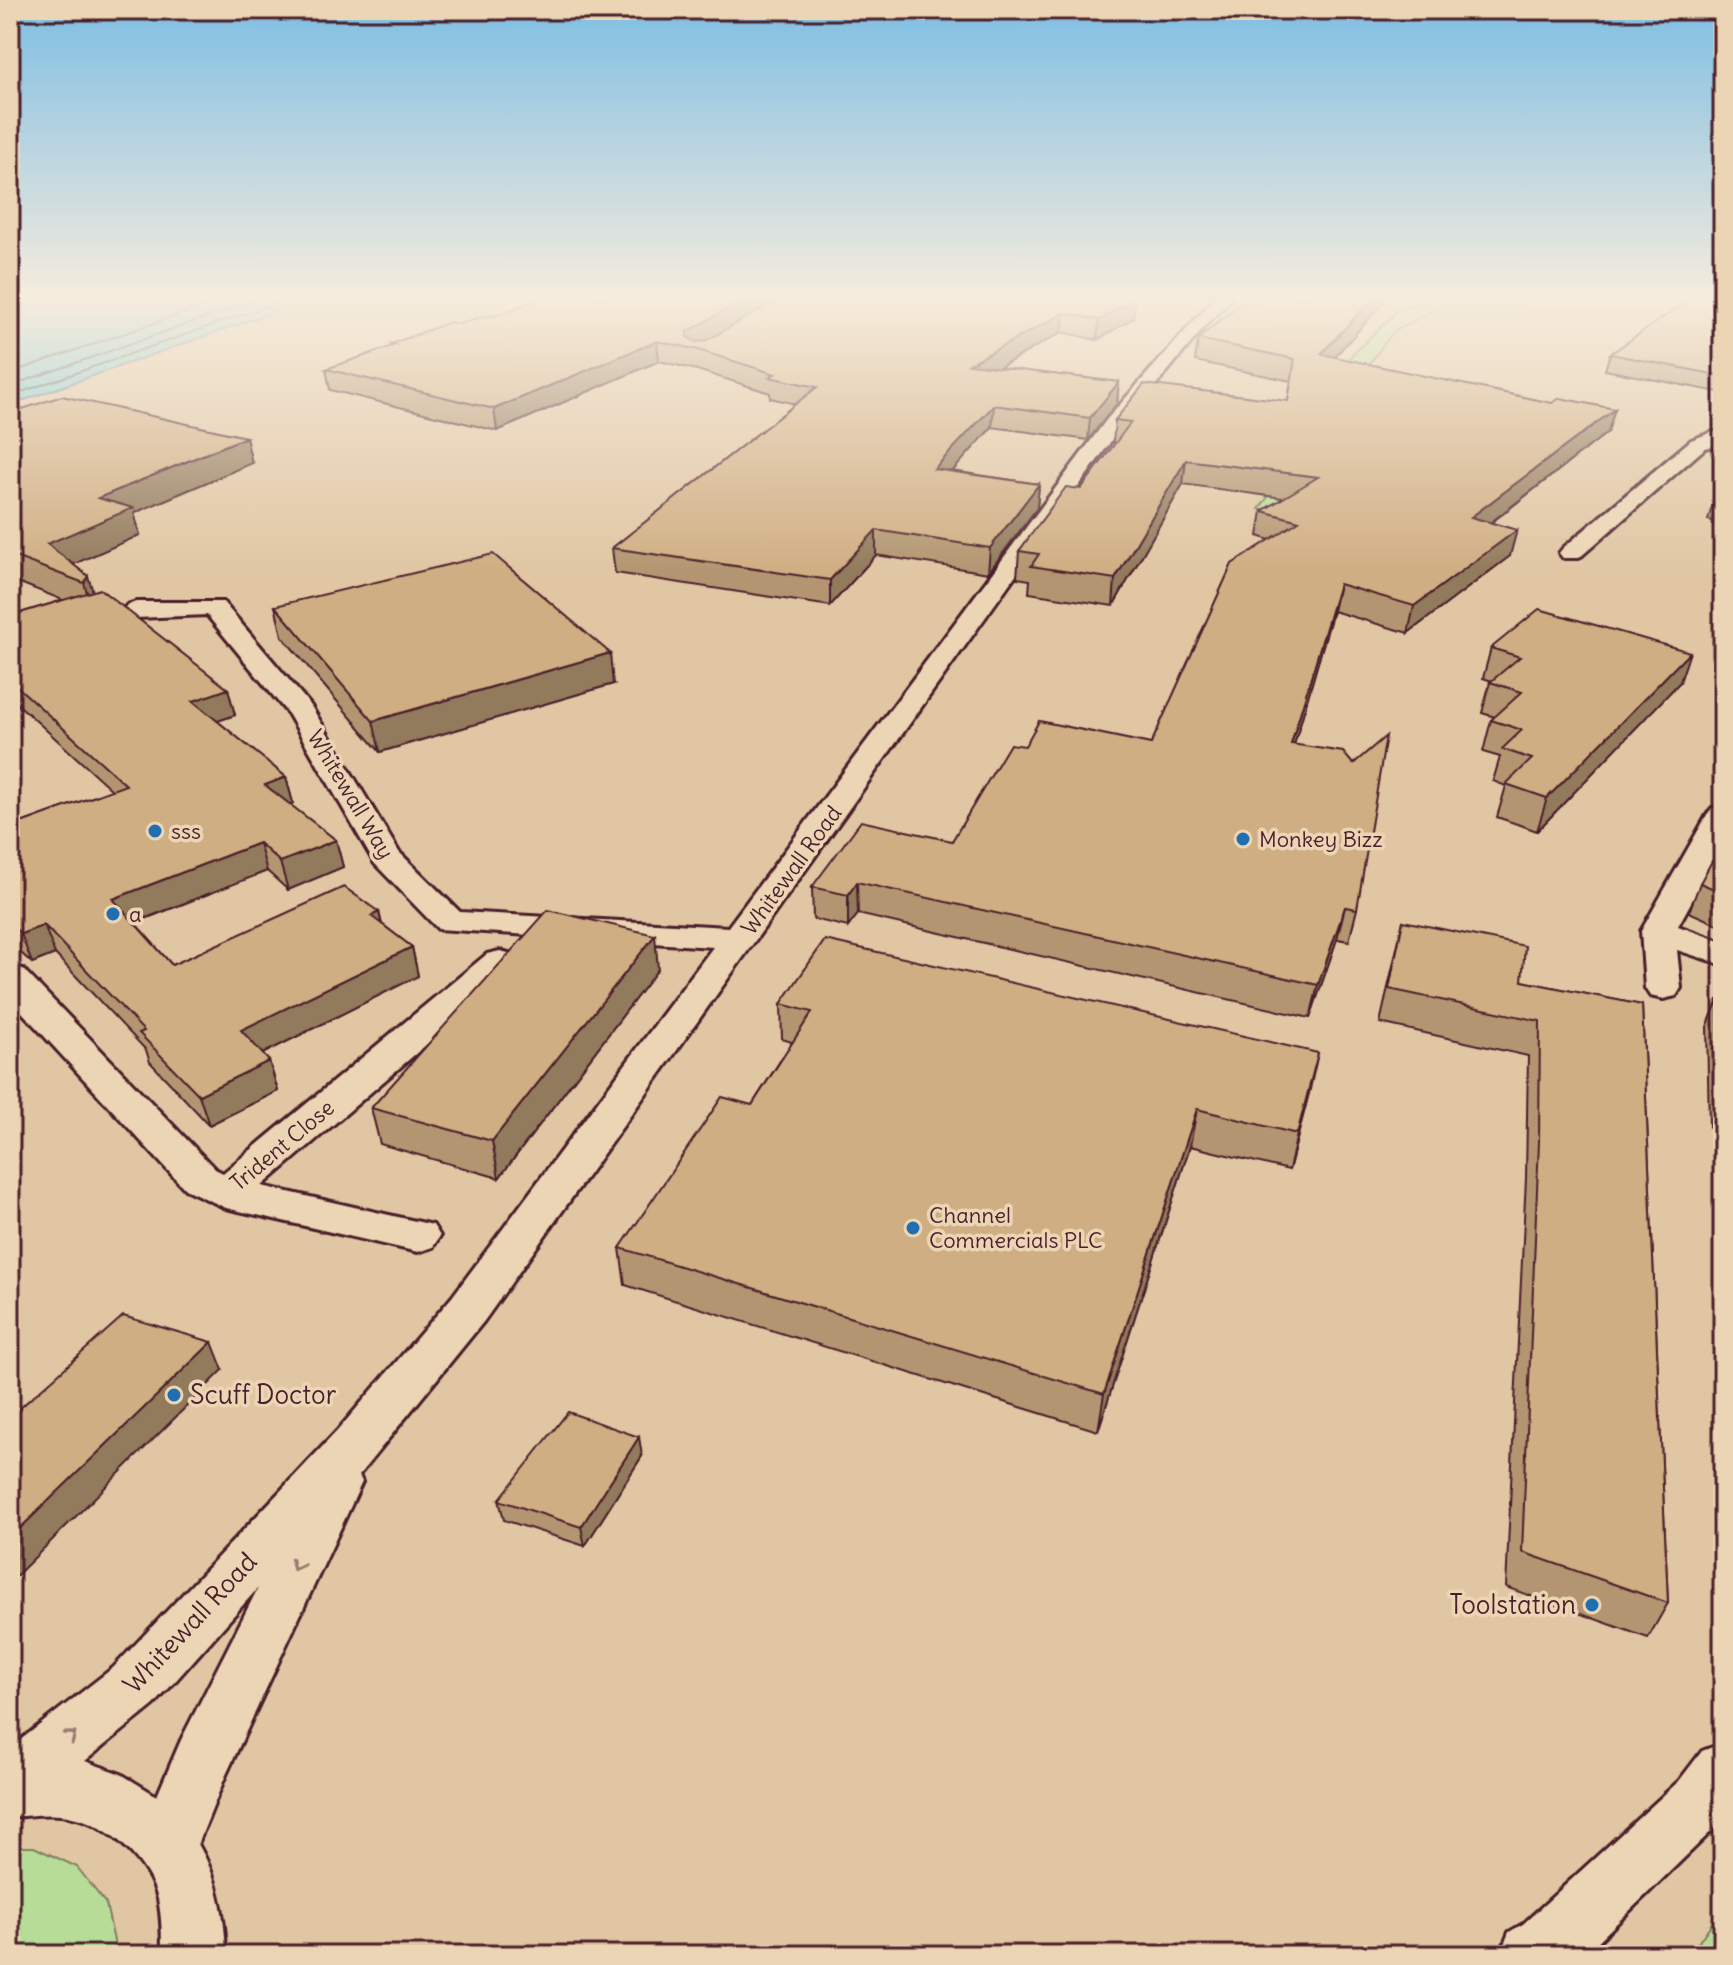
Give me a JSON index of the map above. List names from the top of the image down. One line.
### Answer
{"streets":{"street":["Whitewall Way","Whitewall Road","Trident Close"]},"crossings":[["Whitewall Way","Whitewall Road"]],"places":["sss","Monkey Bizz","a","Channel Commercials PLC","Scuff Doctor","Toolstation"]}
